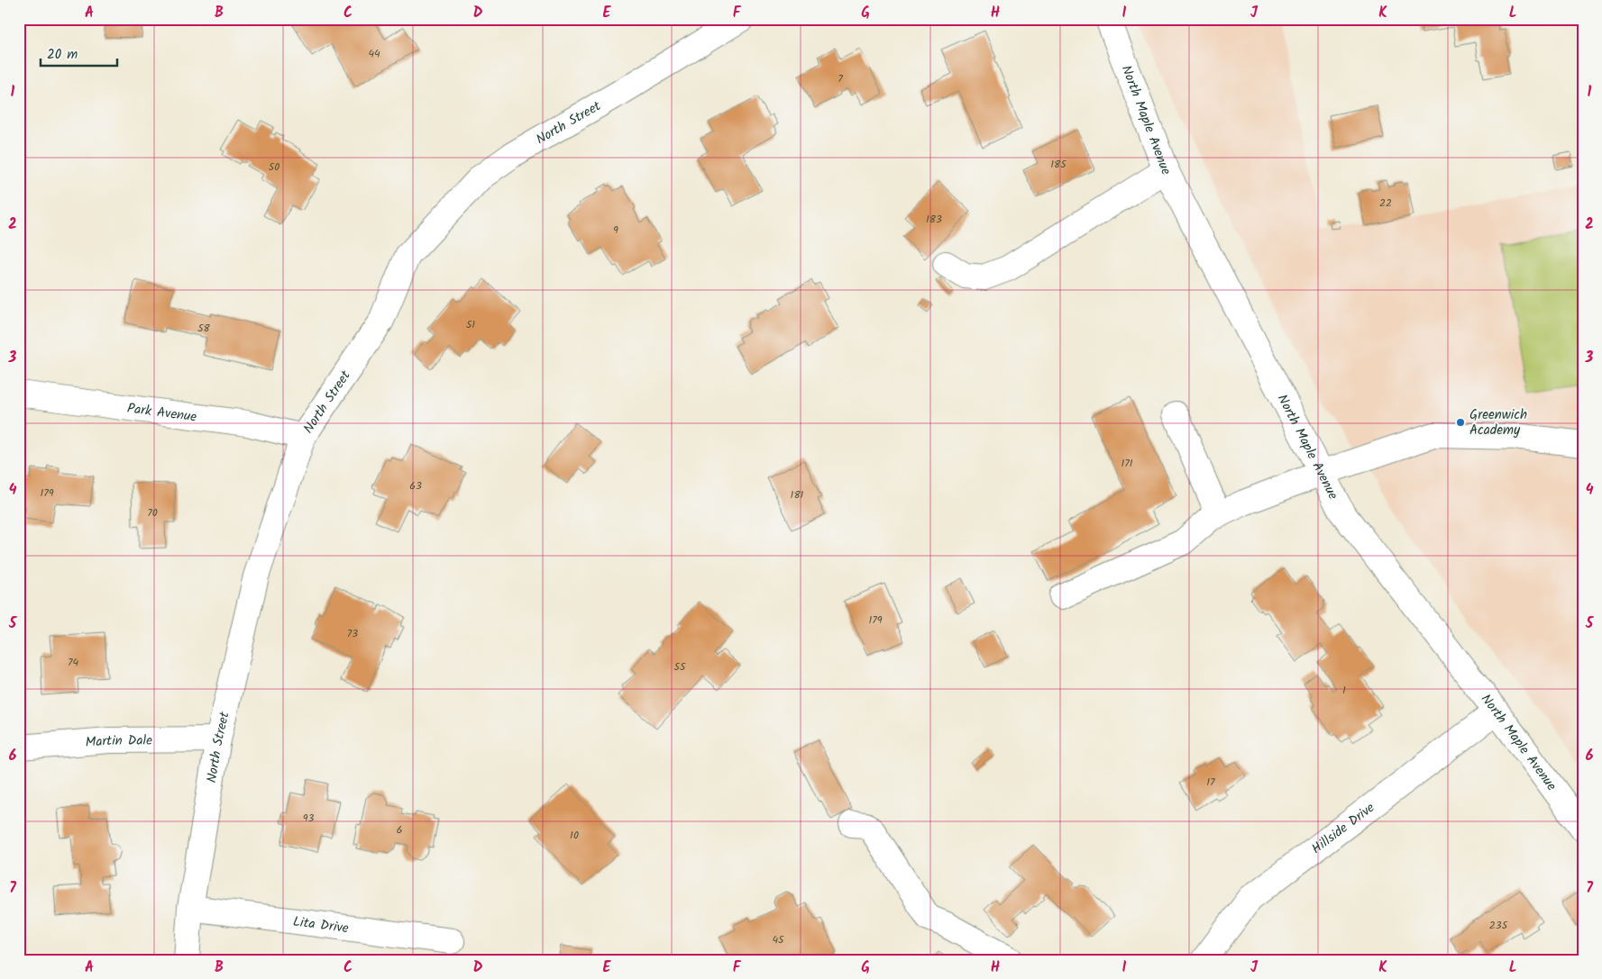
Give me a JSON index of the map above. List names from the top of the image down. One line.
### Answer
{"streets":{"street":["North Maple Avenue","North Street","Park Avenue","Martin Dale","Hillside Drive","Lita Drive"]},"crossings":[["North Maple Avenue","Hillside Drive"],["North Street","Park Avenue"],["North Street","Martin Dale"],["North Street","Lita Drive"]],"places":["Greenwich Academy"],"house_numbers":["44","7","185","50","22","183","9","51","58","171","63","179","181","70","179","73","74","55","1","17","93","6","10","235","45"],"scale_bar":"20 m","grid":{"columns":["A","B","C","D","E","F","G","H","I","J","K","L"],"rows":["1","2","3","4","5","6","7"]}}
